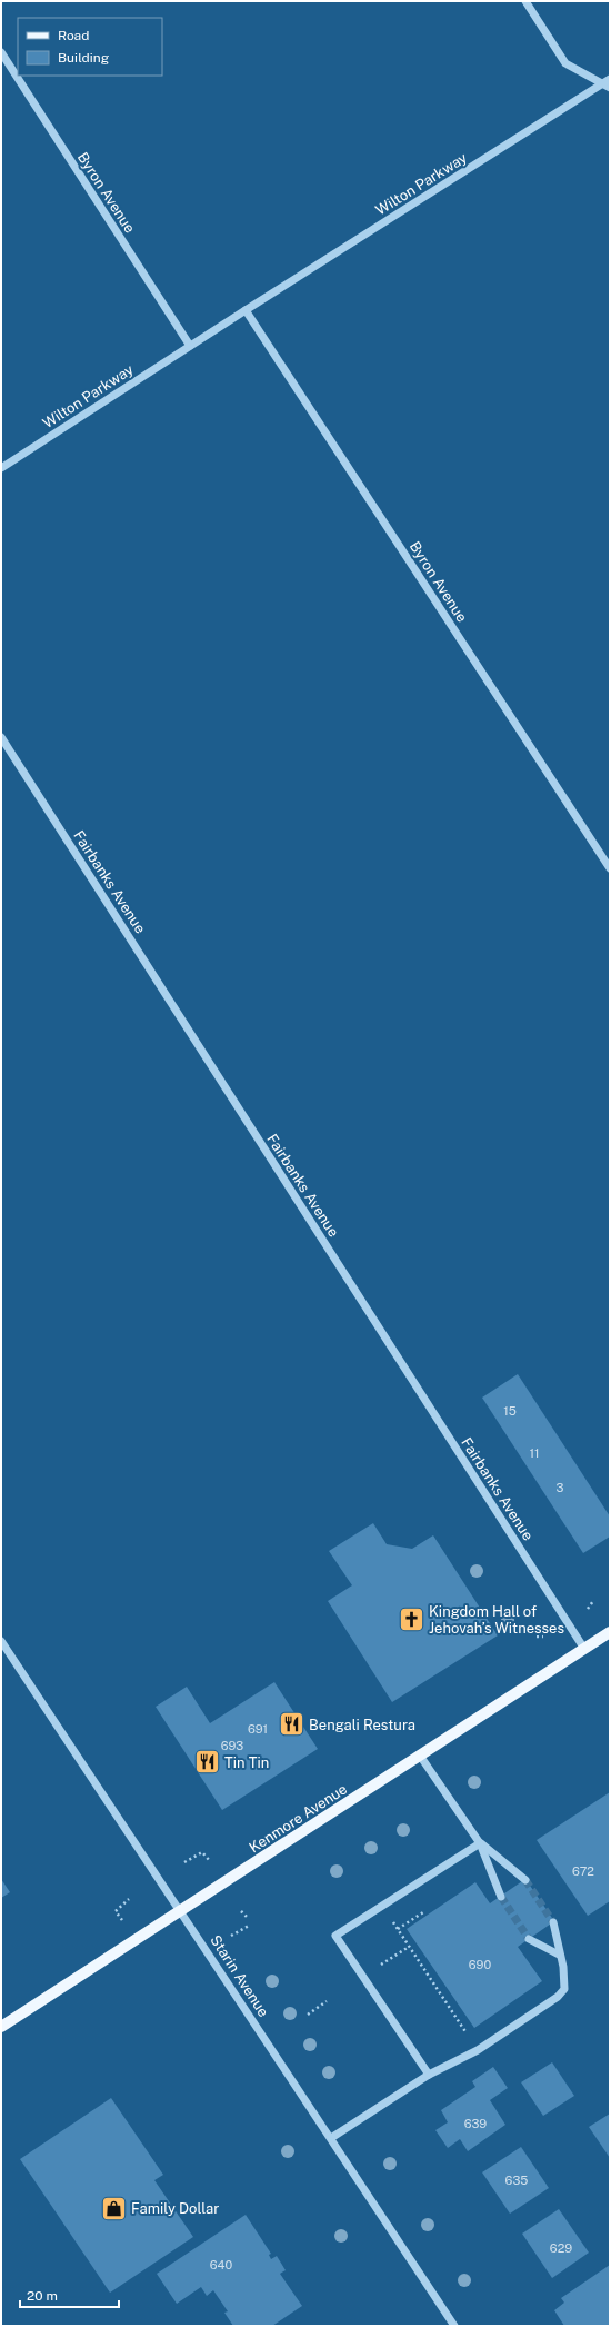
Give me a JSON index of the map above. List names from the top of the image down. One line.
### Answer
{"streets":{"main road":["Kenmore Avenue"],"street":["Wilton Parkway","Byron Avenue","Fairbanks Avenue","Starin Avenue"]},"crossings":[["Wilton Parkway","Byron Avenue"],["Fairbanks Avenue","Kenmore Avenue"],["Kenmore Avenue","Starin Avenue"]],"places":{"church":["Kingdom Hall of Jehovah’s Witnesses"],"restaurant":["Bengali Restura","Tin Tin"],"shop":["Family Dollar"]},"house_numbers":["15","11","3","691","693","672","690","639","635","629","640"],"legend":["Road","Building"],"scale_bar":"20 m"}
